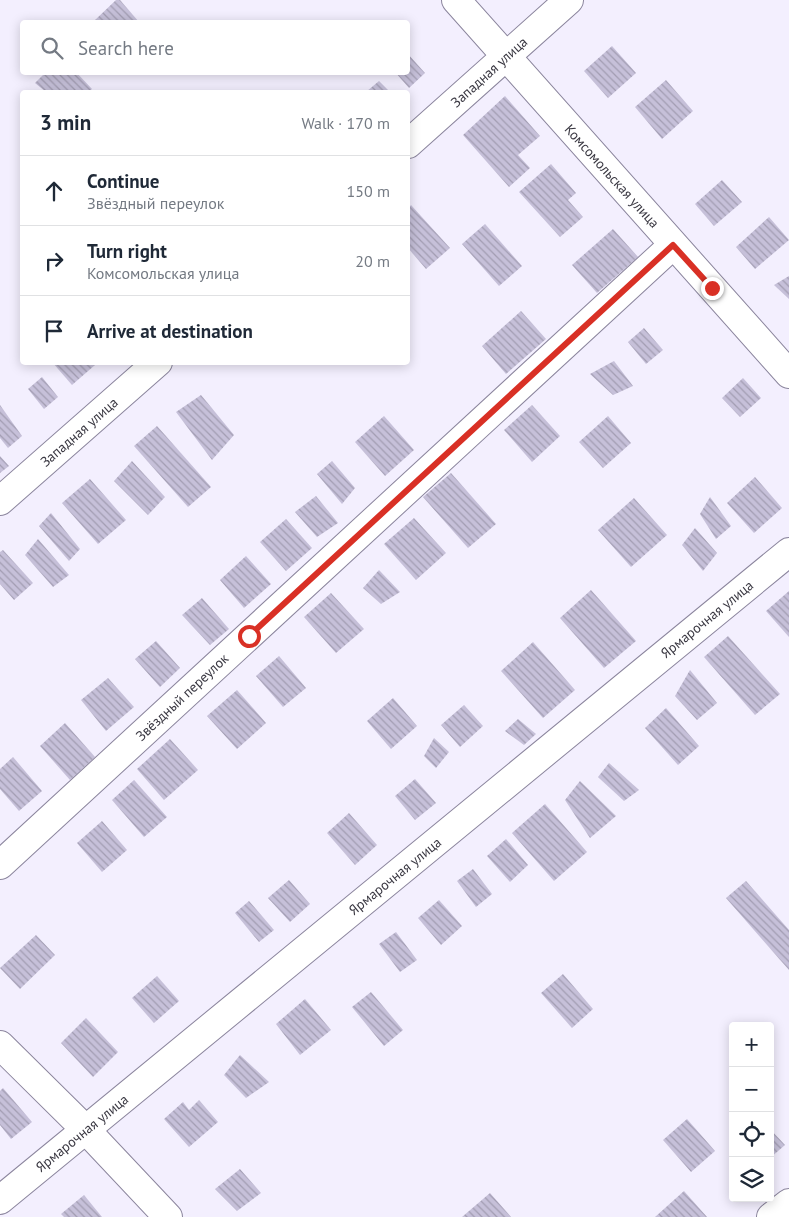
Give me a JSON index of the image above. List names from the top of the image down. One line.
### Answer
{"streets":{"street":["Западная улица","Комсомольская улица","Ярмарочная улица","Звёздный переулок"]},"crossings":[["Западная улица","Комсомольская улица"],["Комсомольская улица","Звёздный переулок"]],"page":{"search":"Search here","heading":["3 min","Walk · 170 m"],"list":[["Continue","Звёздный переулок","150 m"],["Turn right","Комсомольская улица","20 m"],"Arrive at destination"],"map_buttons":["+","−"]}}
